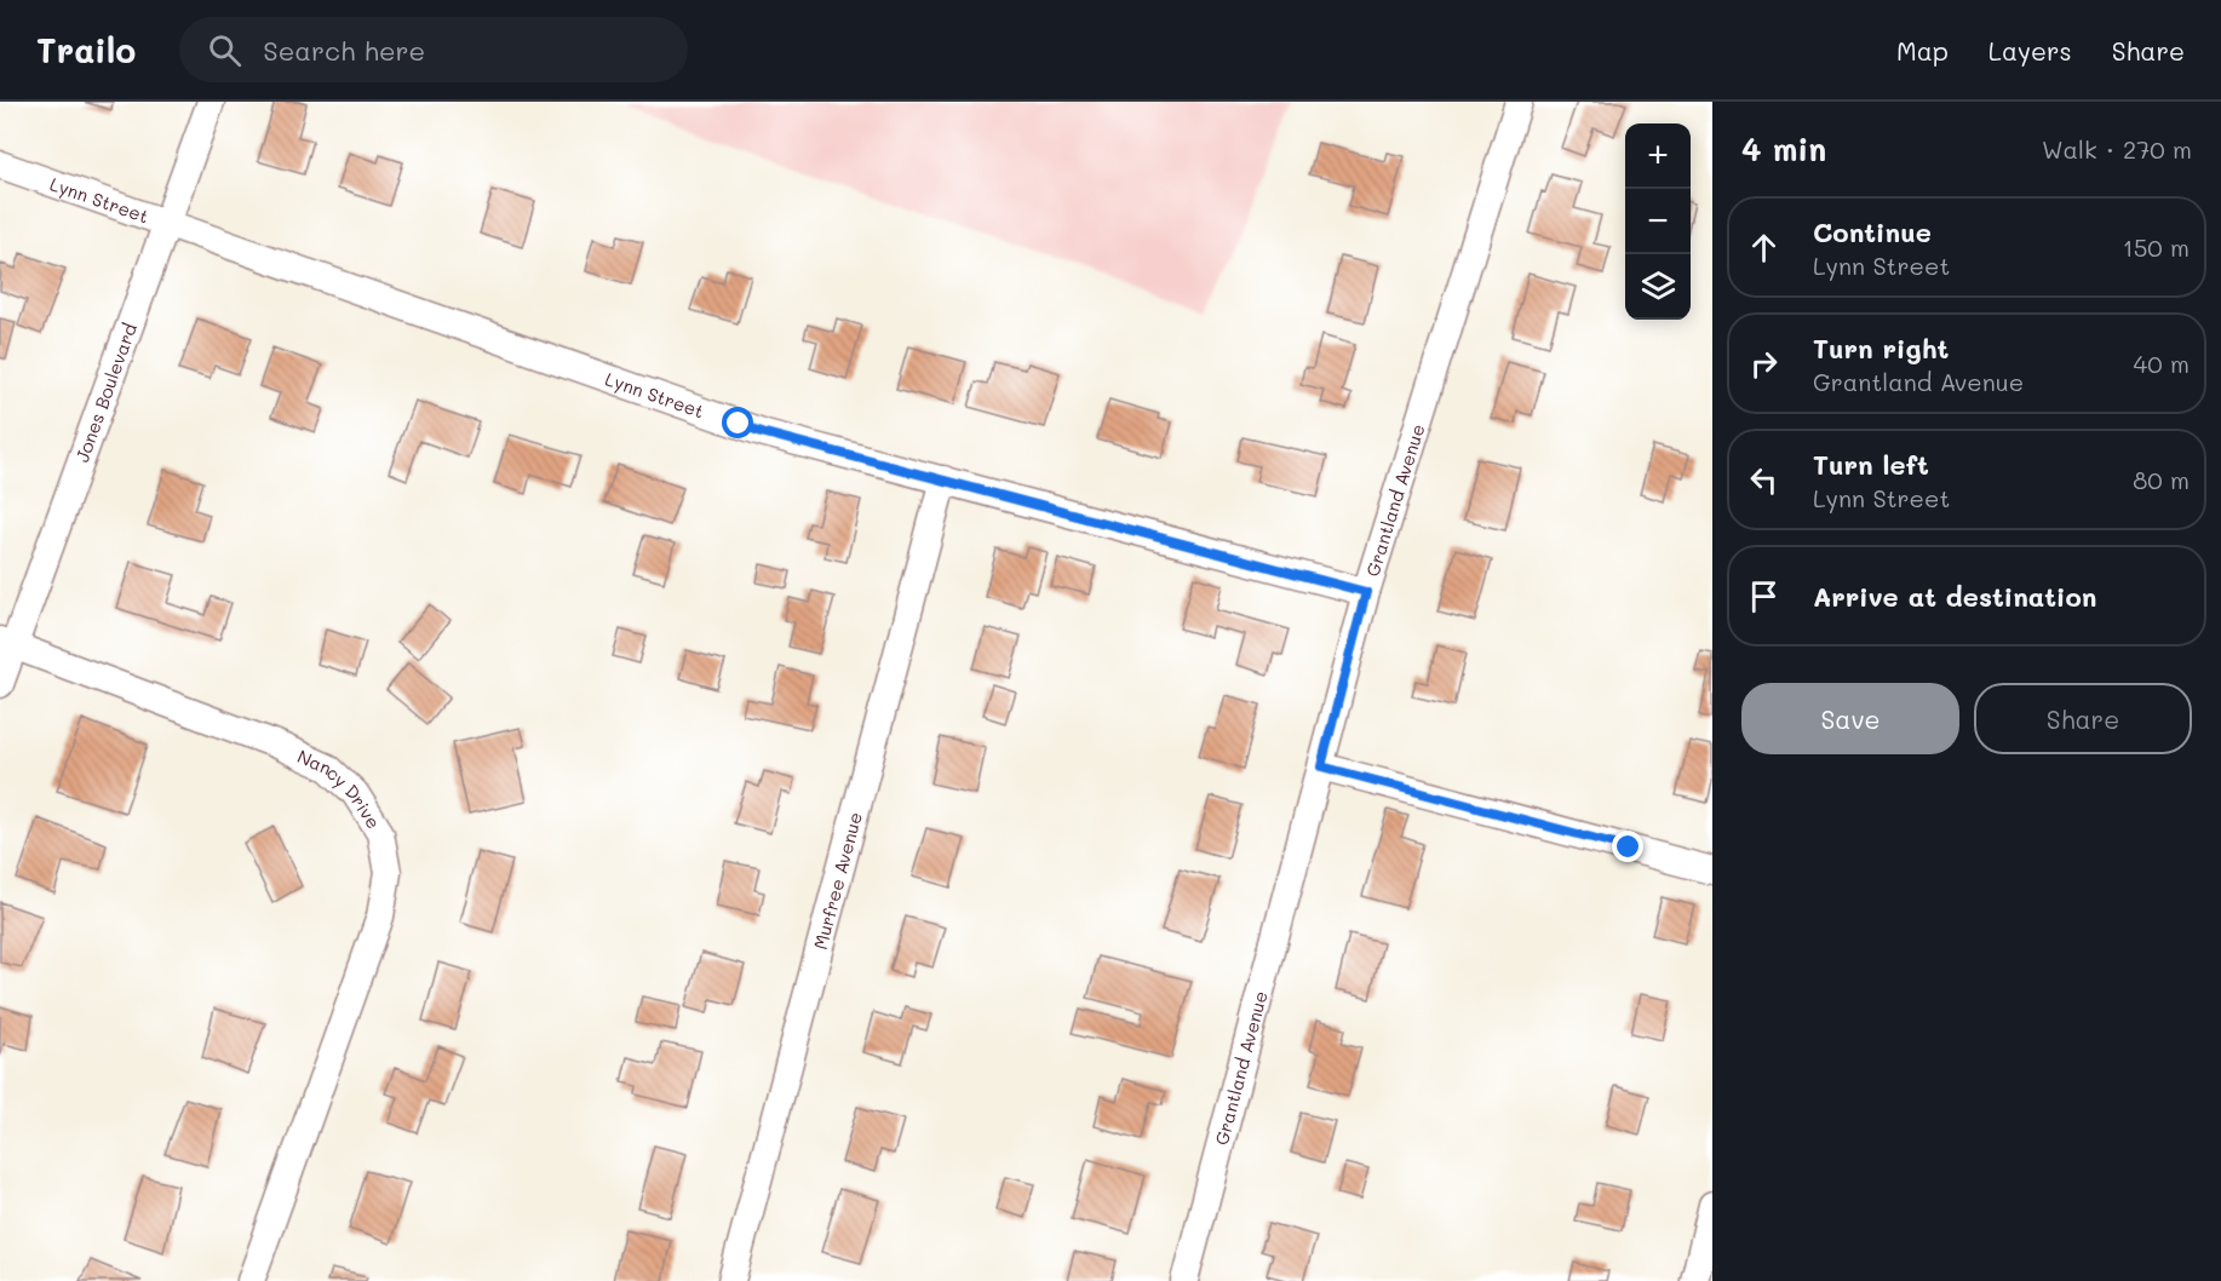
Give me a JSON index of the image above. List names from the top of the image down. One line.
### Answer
{"streets":{"street":["Lynn Street","Jones Boulevard","Grantland Avenue","Nancy Drive","Murfree Avenue"]},"crossings":[["Lynn Street","Jones Boulevard"],["Lynn Street","Grantland Avenue"],["Lynn Street","Murfree Avenue"],["Jones Boulevard","Nancy Drive"]],"page":{"header":"Trailo","search":"Search here","nav":["Map","Layers","Share"],"heading":["4 min","Walk · 270 m"],"map_buttons":["+","−"],"list":[["Continue","Lynn Street","150 m"],["Turn right","Grantland Avenue","40 m"],["Turn left","Lynn Street","80 m"],"Arrive at destination"],"buttons":["Save","Share"]}}
